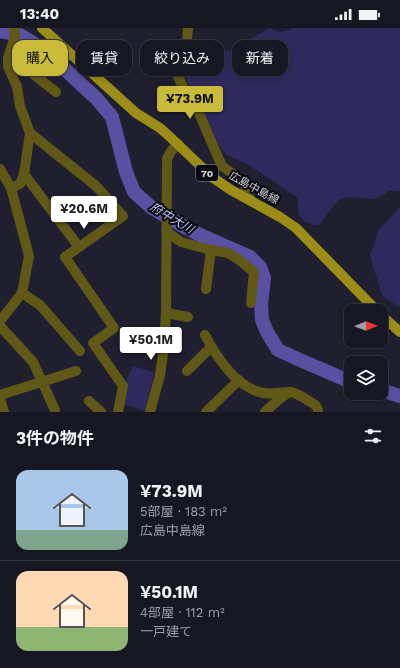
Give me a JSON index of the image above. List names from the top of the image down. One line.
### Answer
{"streets":{"main road":["70","広島中島線"]},"water":["府中大川"],"north":"right","page":{"status":"13:40","chip":["購入","賃貸","絞り込み","新着"],"price":["¥73.9M","¥20.6M","¥50.1M"],"heading":"3件の物件","list":[{"name":"¥73.9M","note":"5部屋 · 183 m² · 広島中島線"},{"name":"¥50.1M","note":"4部屋 · 112 m² · 一戸建て"}]}}
